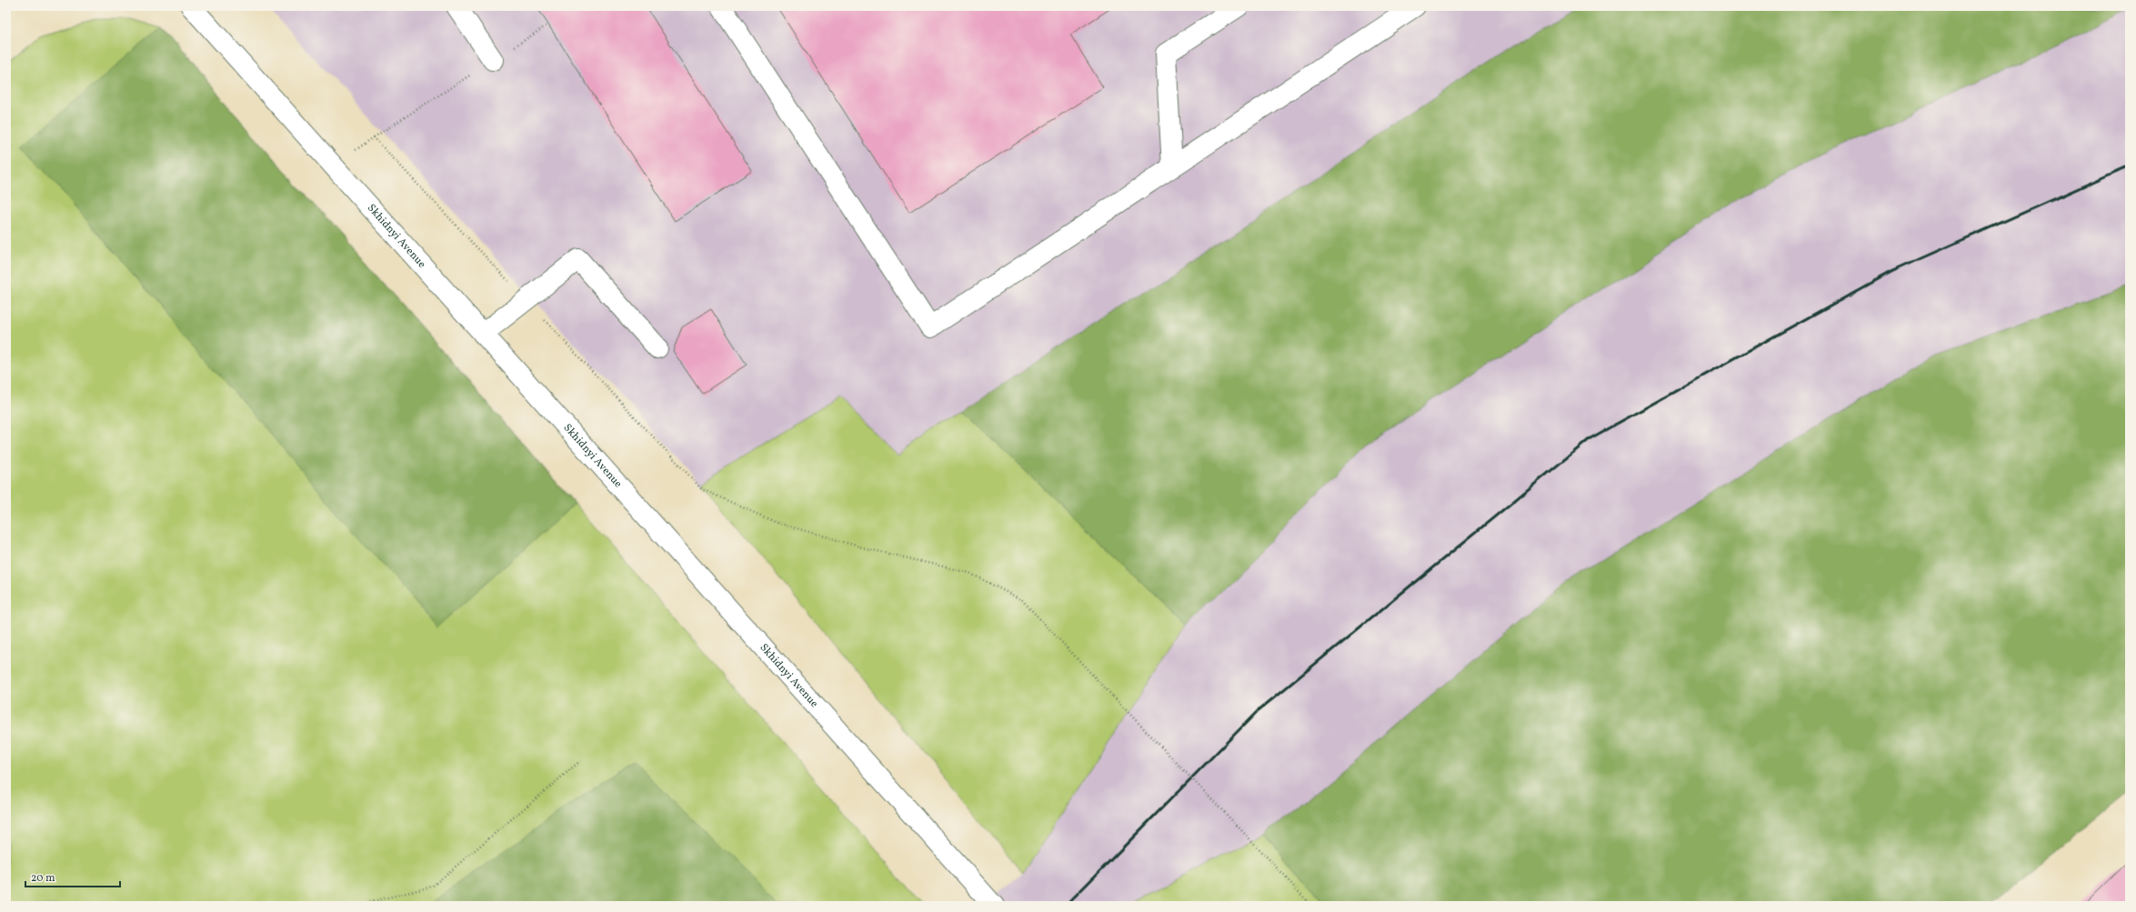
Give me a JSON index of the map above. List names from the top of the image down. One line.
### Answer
{"streets":{"main road":["Skhidnyi Avenue"]},"scale_bar":"20 m"}
